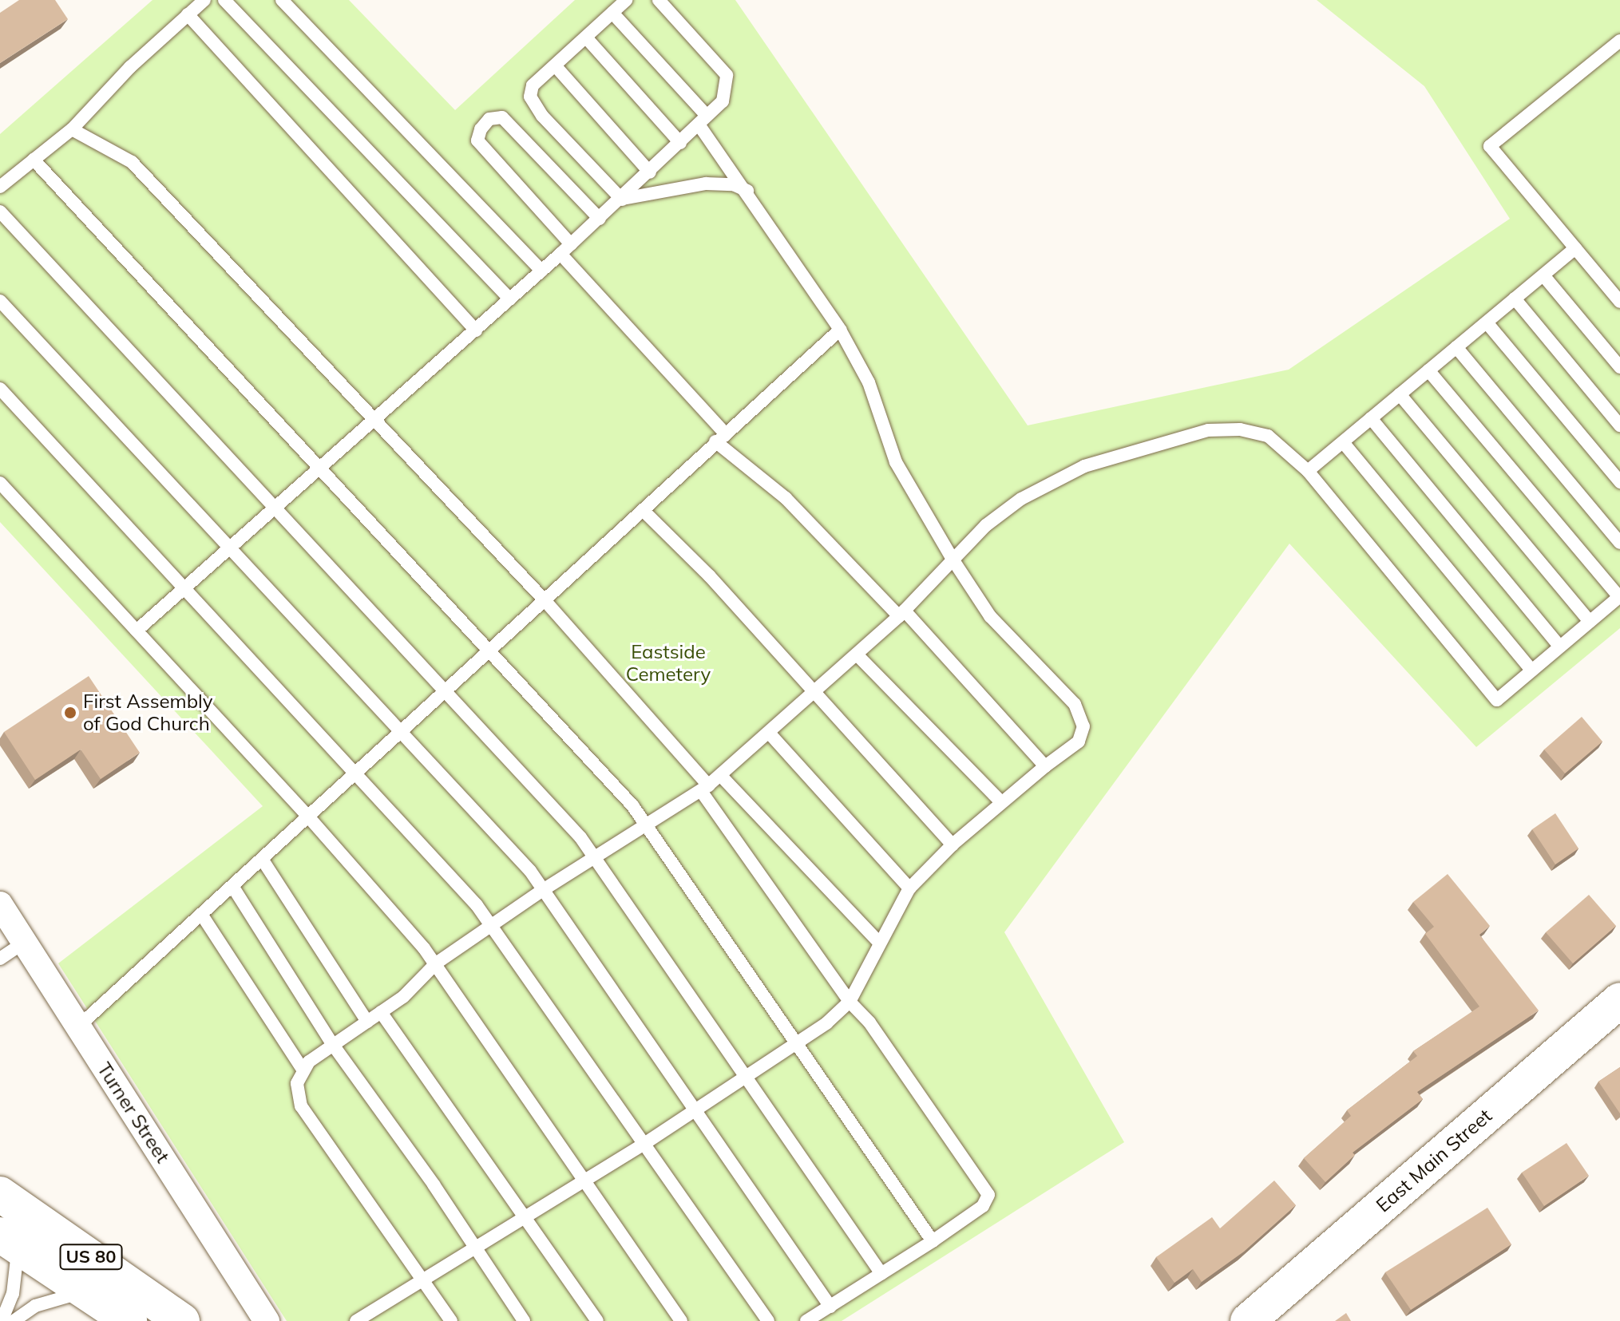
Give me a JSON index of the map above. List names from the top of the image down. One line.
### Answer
{"streets":{"main road":["East Main Street","US 80"],"street":["Turner Street"]},"parks":["Eastside Cemetery"],"places":["First Assembly of God Church"]}
